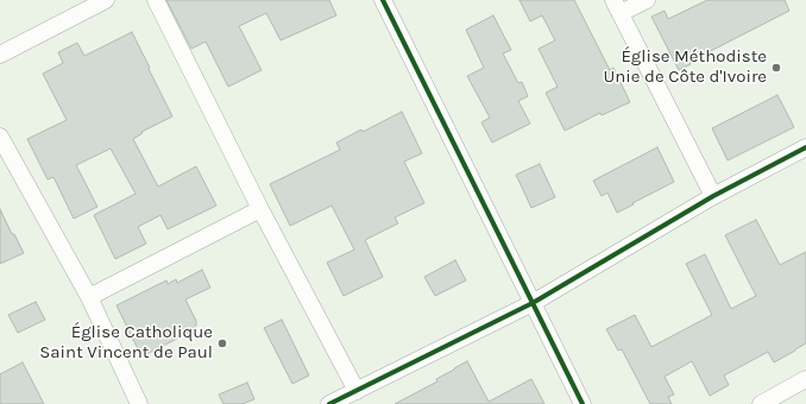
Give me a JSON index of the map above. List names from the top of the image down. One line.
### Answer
{"places":["Église Méthodiste Unie de Côte d'Ivoire","Église Catholique Saint Vincent de Paul"]}
